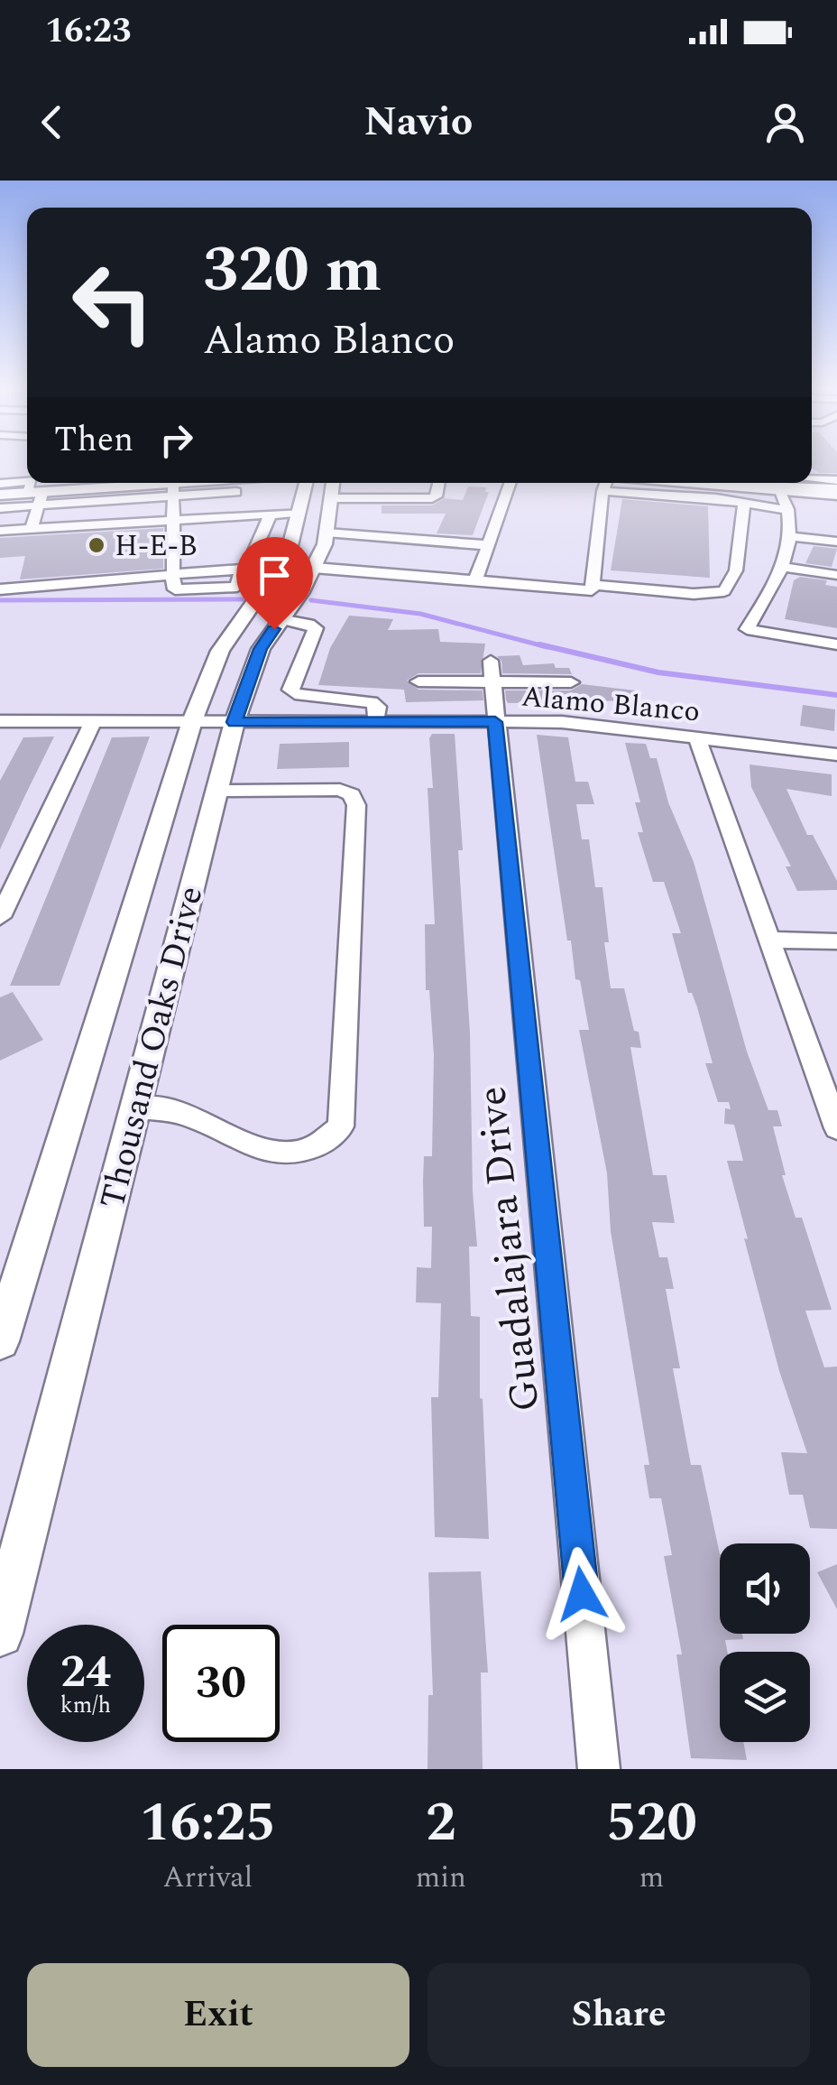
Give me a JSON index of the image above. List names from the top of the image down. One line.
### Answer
{"streets":{"main road":["Thousand Oaks Drive"],"street":["Alamo Blanco","Guadalajara Drive"]},"crossings":[["Alamo Blanco","Thousand Oaks Drive"],["Alamo Blanco","Guadalajara Drive"]],"places":["H-E-B"],"page":{"status":"16:23","header":"Navio","turn":["320 m","Alamo Blanco"],"then":"Then","speed":"24 km/h","limit":"30","eta":["16:25","Arrival","2","min","520","m"],"buttons":["Exit","Share"]}}
